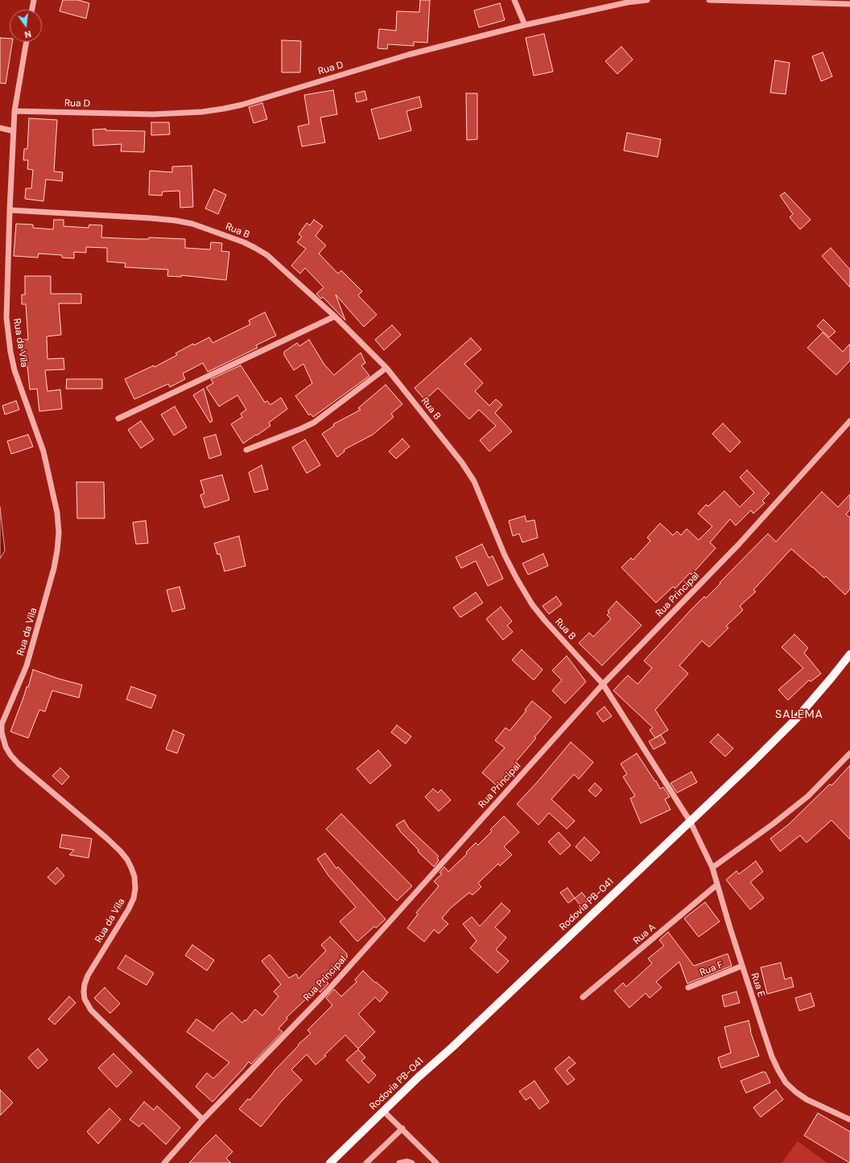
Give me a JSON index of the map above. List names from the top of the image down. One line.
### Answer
{"streets":{"main road":["Rodovia PB-041"],"street":["Rua D","Rua B","Rua da Vila","Rua Principal","Rua A","Rua F","Rua E"]},"crossings":[["Rua D","Rua da Vila"],["Rua B","Rua da Vila"],["Rua B","Rua Principal"],["Rua B","Rodovia PB-041"],["Rua B","Rua E"],["Rua da Vila","Rua Principal"],["Rodovia PB-041","Rua E"],["Rua A","Rua E"],["Rua F","Rua E"]],"districts":["SALEMA"],"north":"bottom"}
